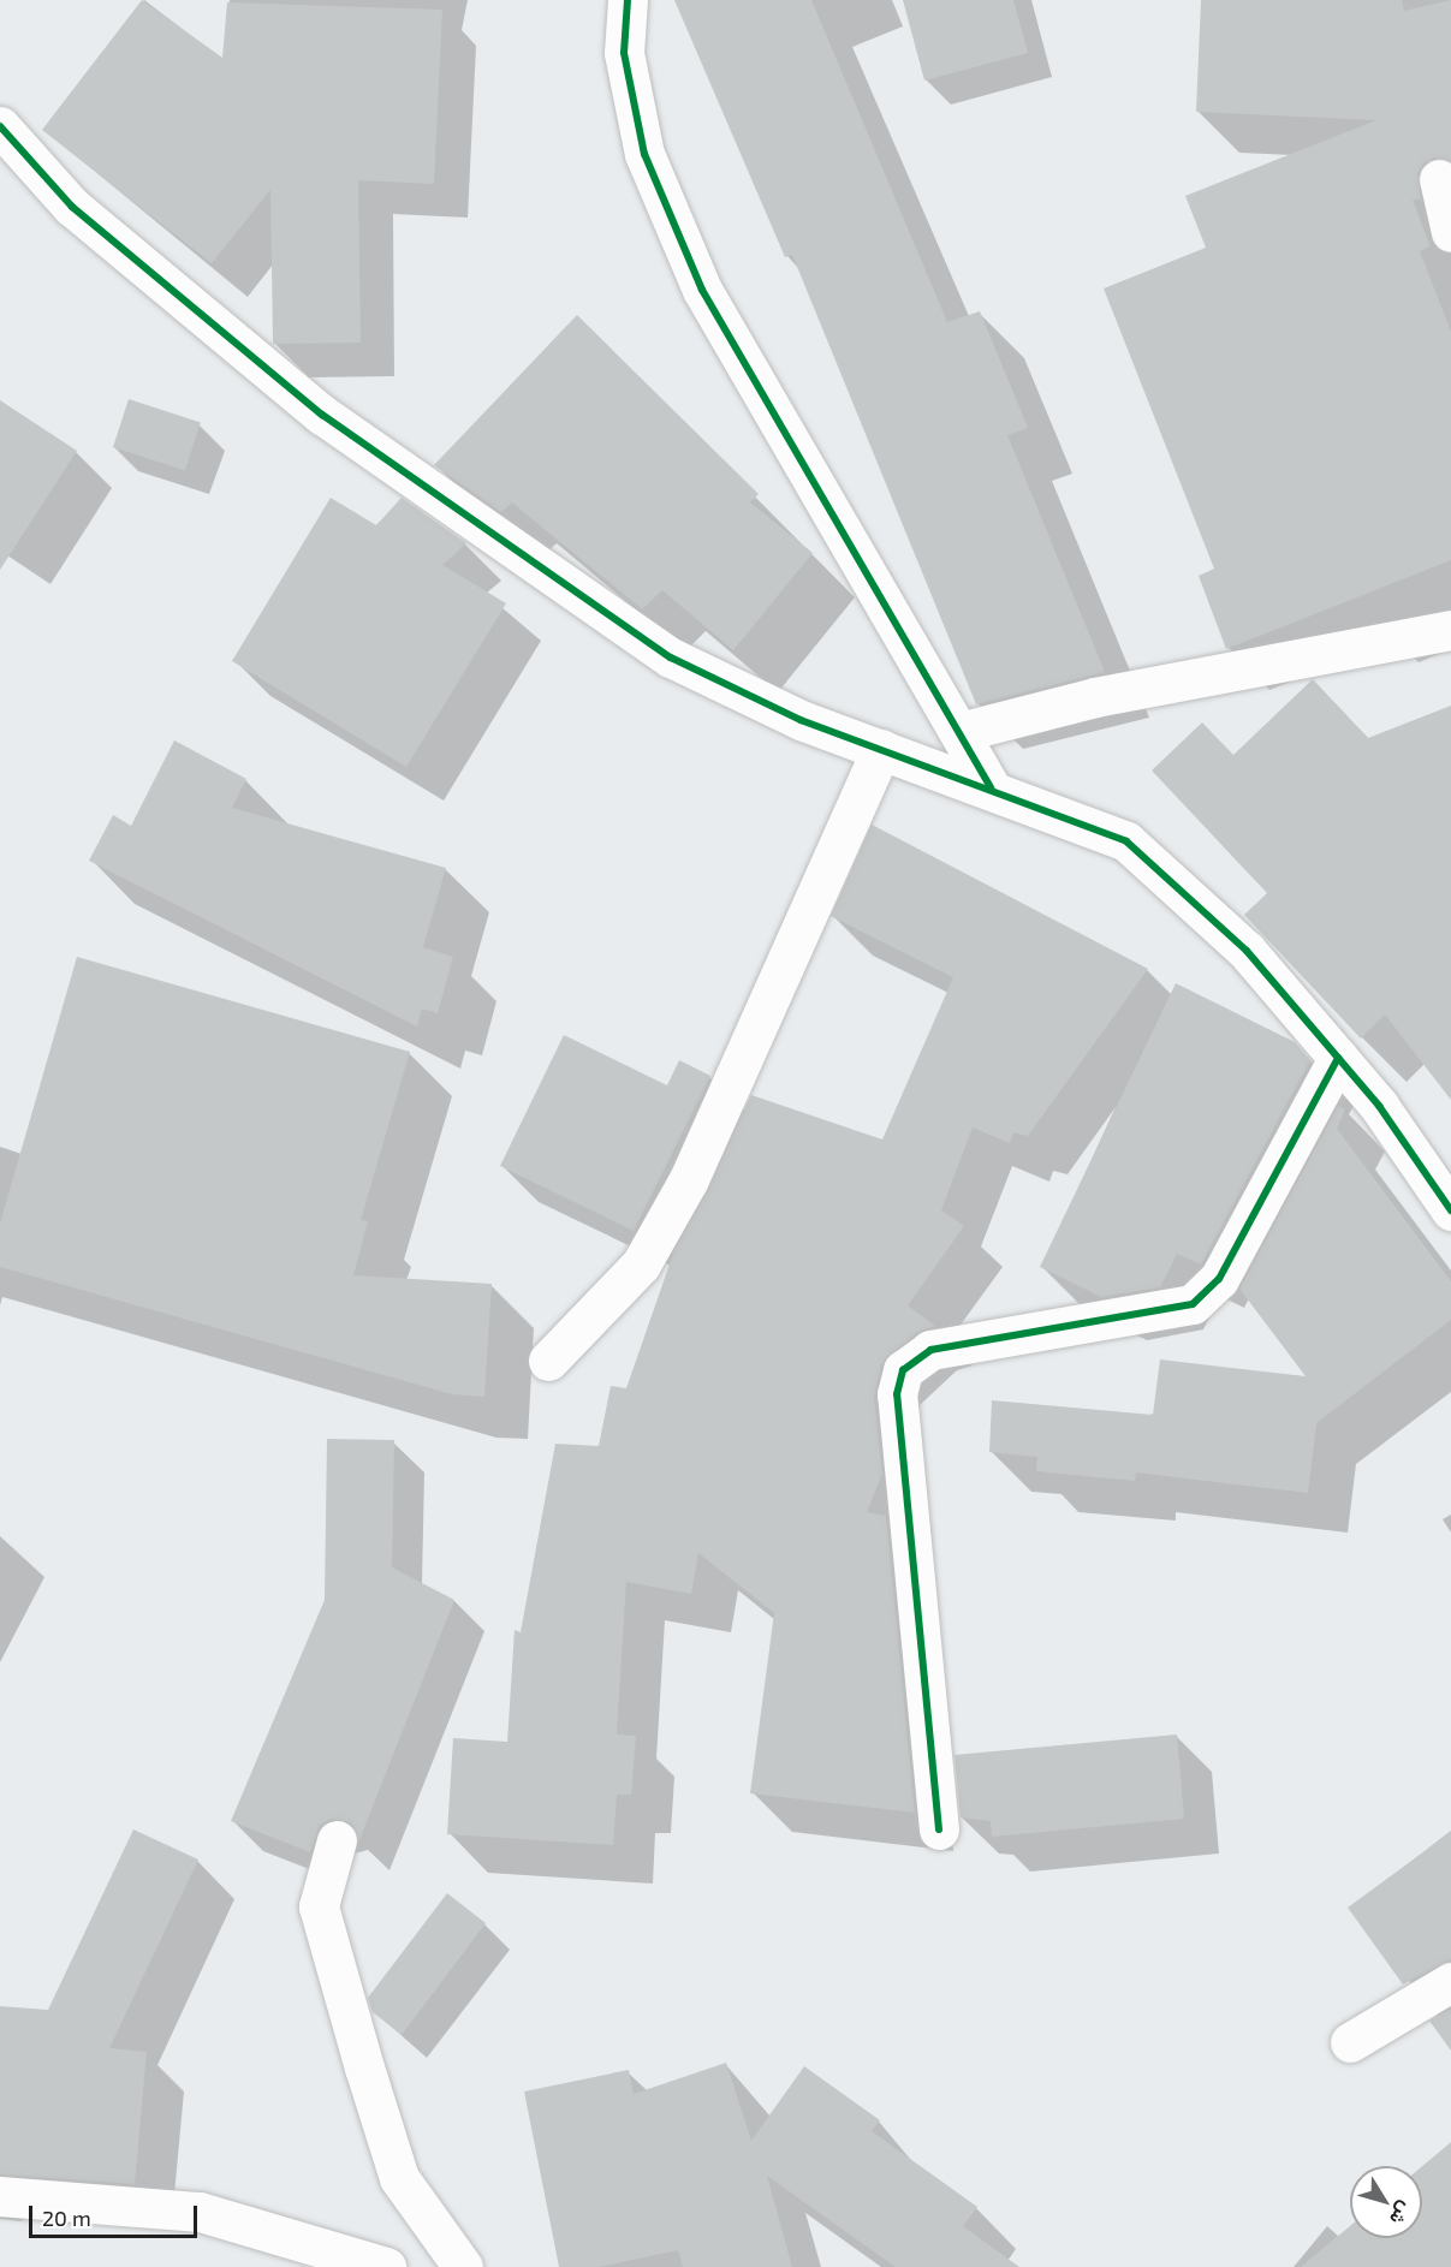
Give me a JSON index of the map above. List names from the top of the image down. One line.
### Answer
{"scale_bar":"20 m","north":"bottom right"}
